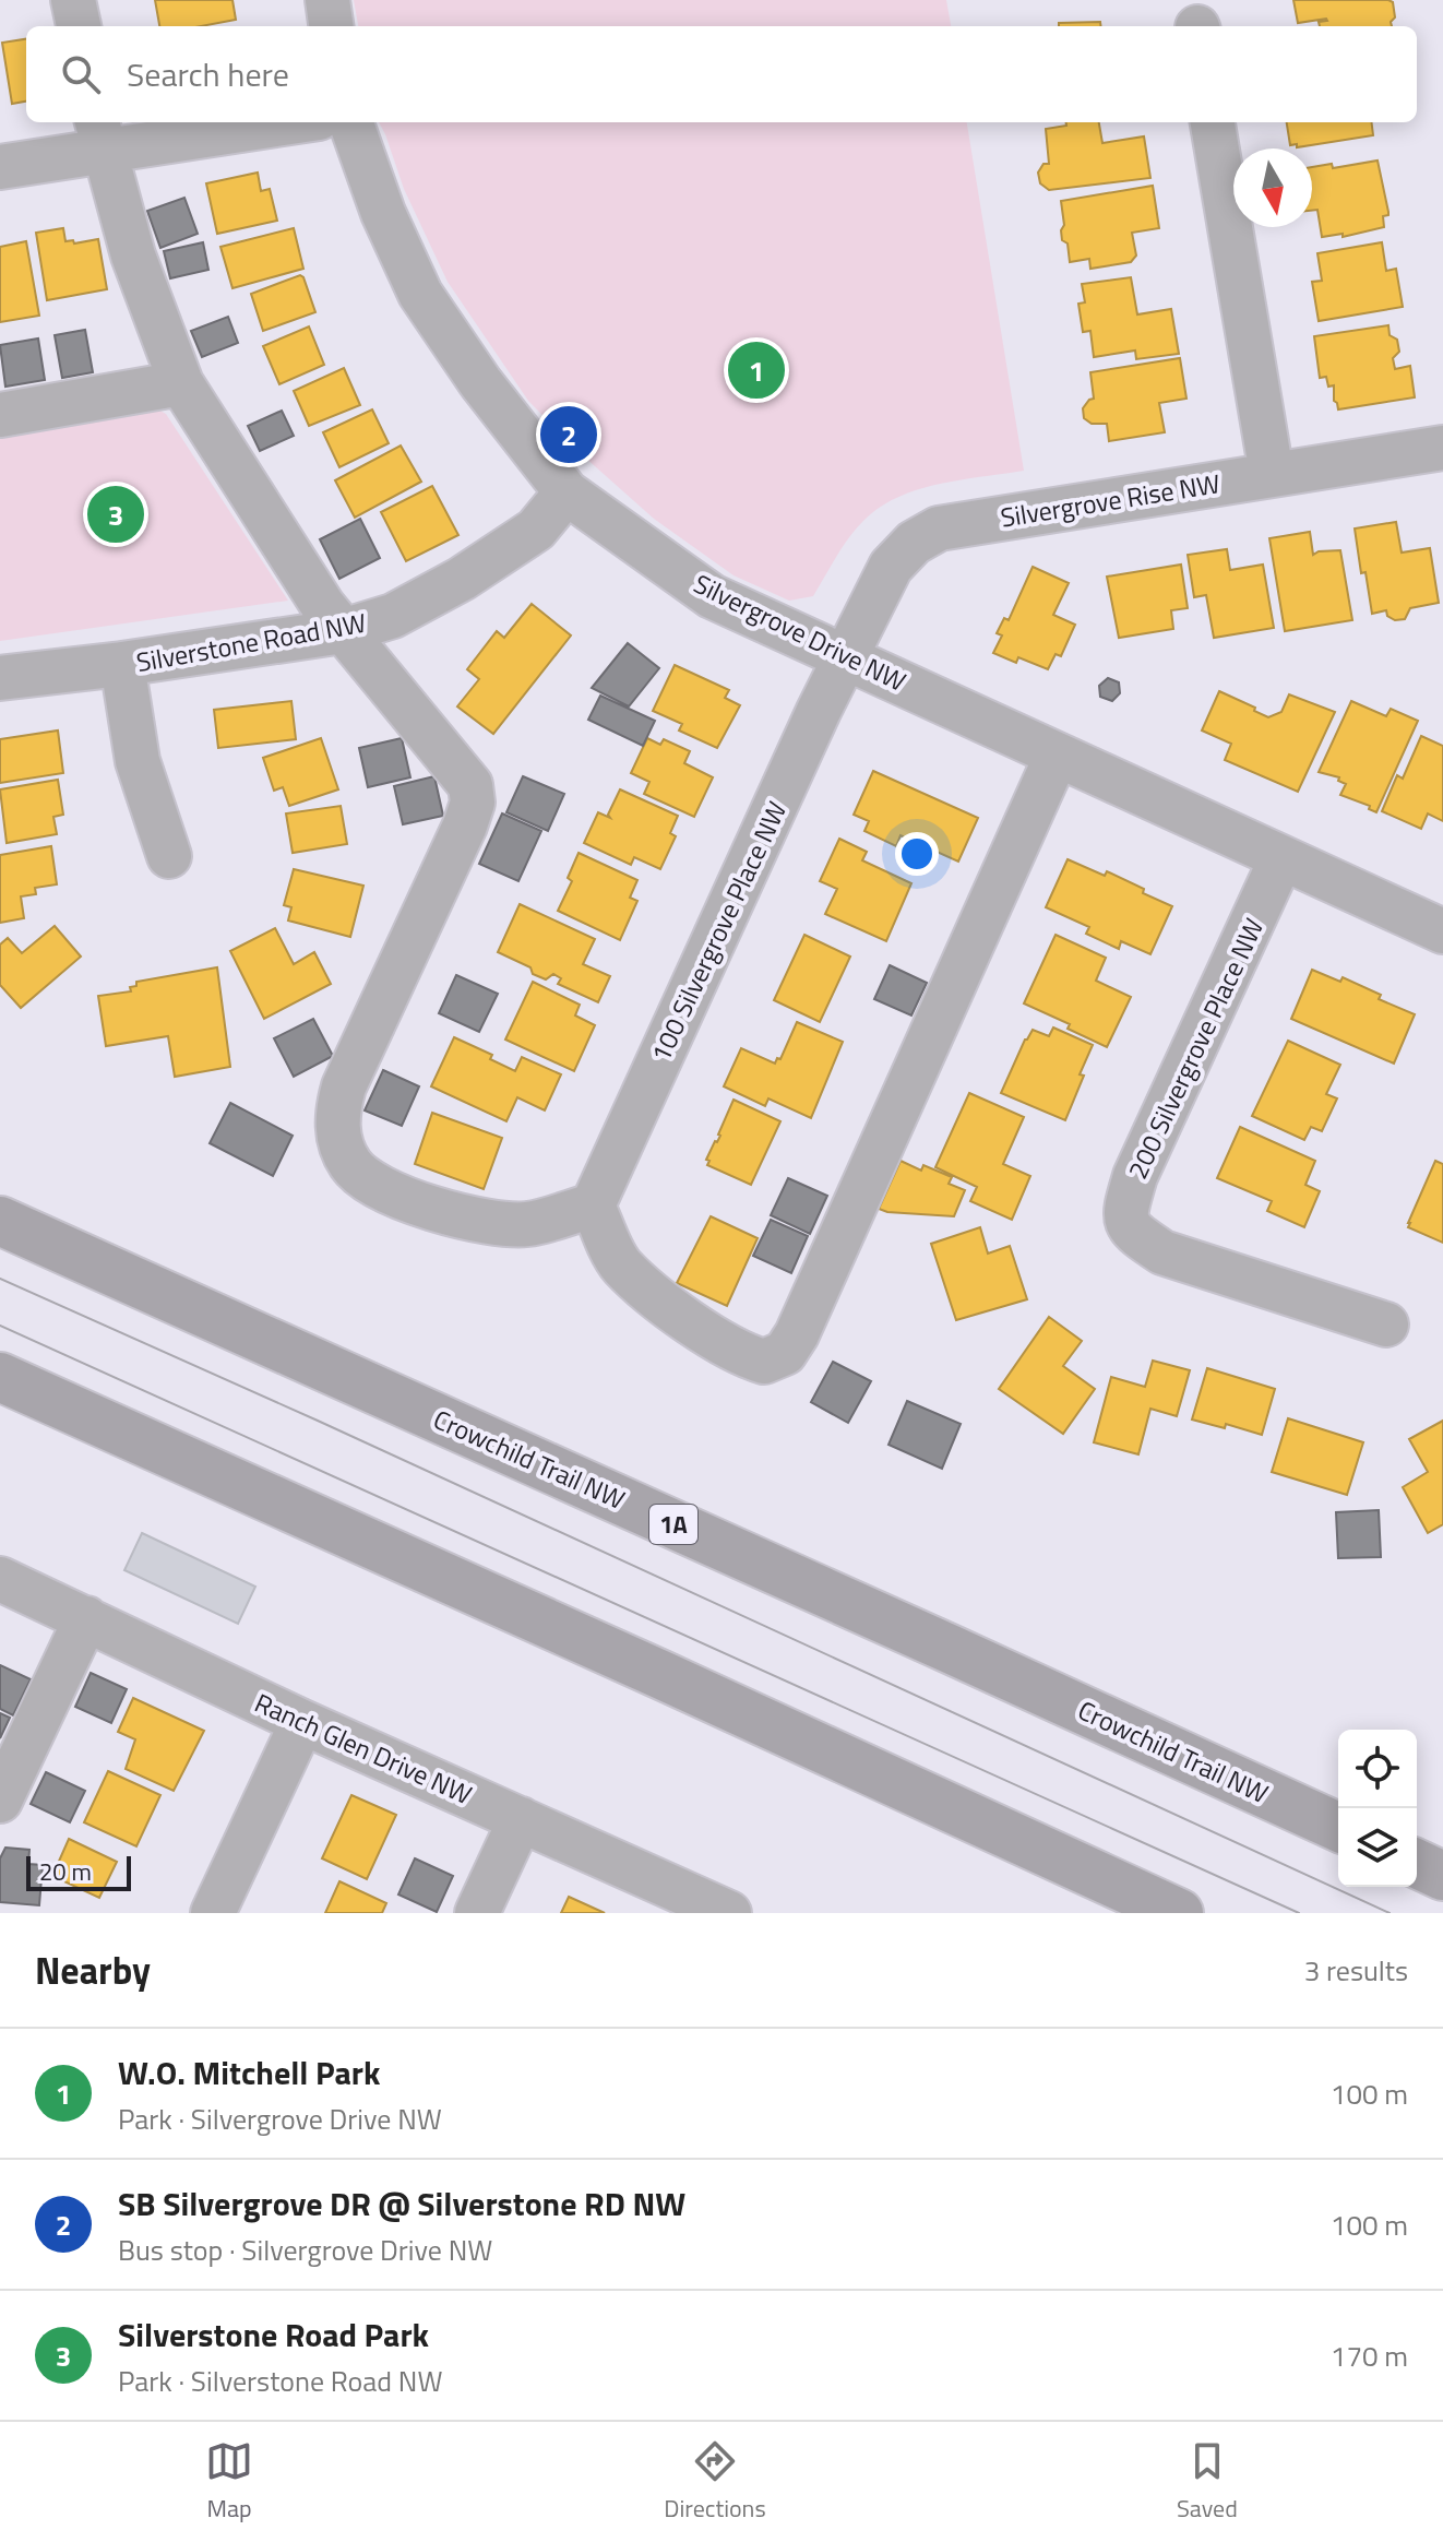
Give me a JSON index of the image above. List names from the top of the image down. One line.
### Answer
{"streets":{"highway":["Crowchild Trail NW","1A"],"street":["Silvergrove Rise NW","Silvergrove Drive NW","Silverstone Road NW","100 Silvergrove Place NW","200 Silvergrove Place NW","Ranch Glen Drive NW"]},"crossings":[["Silvergrove Rise NW","Silvergrove Drive NW"],["Silvergrove Rise NW","100 Silvergrove Place NW"],["Silvergrove Drive NW","Silverstone Road NW"],["Silvergrove Drive NW","100 Silvergrove Place NW"],["Silvergrove Drive NW","200 Silvergrove Place NW"]],"scale_bar":"20 m","north":"bottom","page":{"search":"Search here","pins":["1","2","3"],"scale":"20 m","heading":["Nearby","3 results"],"list":[{"mark":"1","name":"W.O. Mitchell Park","note":"Park · Silvergrove Drive NW","value":"100 m"},{"mark":"2","name":"SB Silvergrove DR @ Silverstone RD NW","note":"Bus stop · Silvergrove Drive NW","value":"100 m"},{"mark":"3","name":"Silverstone Road Park","note":"Park · Silverstone Road NW","value":"170 m"}],"nav":["Map","Directions","Saved"]}}
